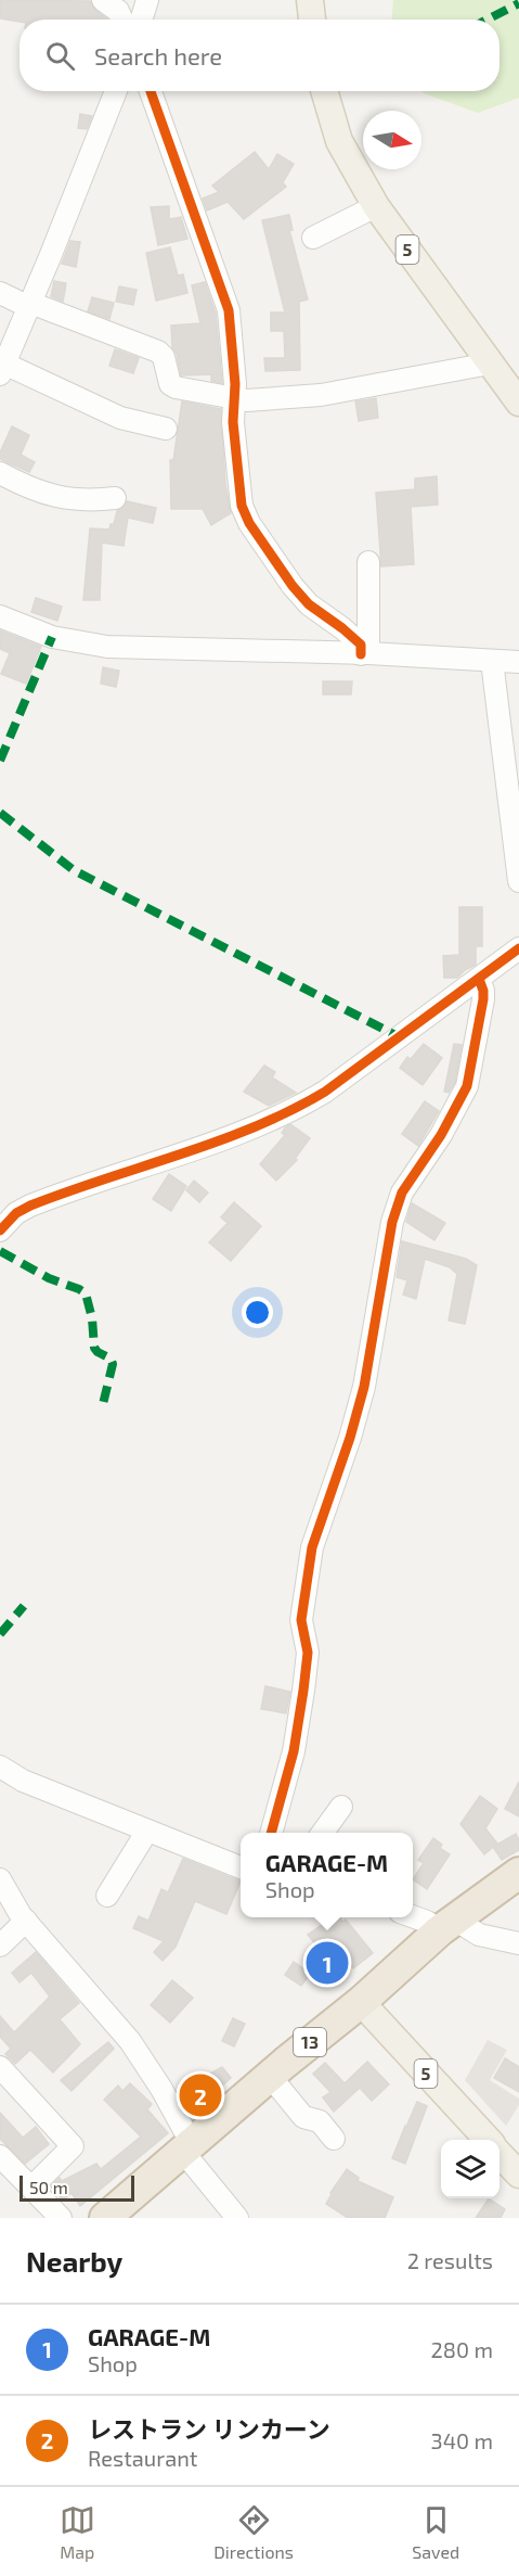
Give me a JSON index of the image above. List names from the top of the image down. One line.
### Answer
{"streets":{"highway":["13"],"main road":["5"]},"crossings":[["5","13"]],"scale_bar":"50 m","north":"right","page":{"search":"Search here","popup":["GARAGE-M","Shop"],"pins":["1","2"],"scale":"50 m","heading":["Nearby","2 results"],"list":[{"mark":"1","name":"GARAGE-M","note":"Shop","value":"280 m"},{"mark":"2","name":"レストラン リンカーン","note":"Restaurant","value":"340 m"}],"nav":["Map","Directions","Saved"]}}
